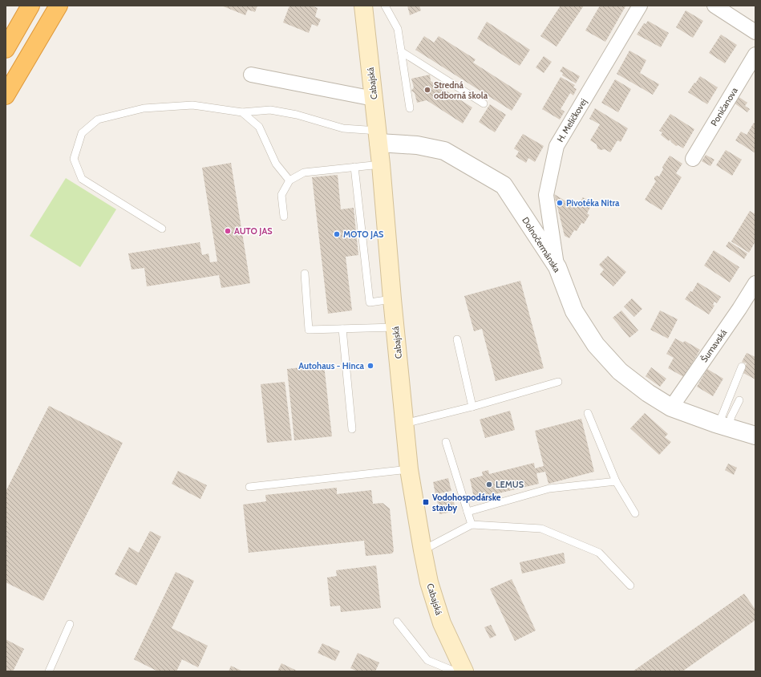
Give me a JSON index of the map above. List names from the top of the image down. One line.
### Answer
{"streets":{"main road":["Cabajská"],"street":["Poničanova","H. Meličkovej","Dolnočermánska","Šumavská"]},"crossings":[["Cabajská","Dolnočermánska"],["H. Meličkovej","Dolnočermánska"],["Dolnočermánska","Šumavská"]],"places":{"other":["Stredná odborná škola","Pivotéka Nitra","AUTO JAS","MOTO JAS","Autohaus - Hinca","LEMUS"],"transit":["Vodohospodárske stavby"]}}
